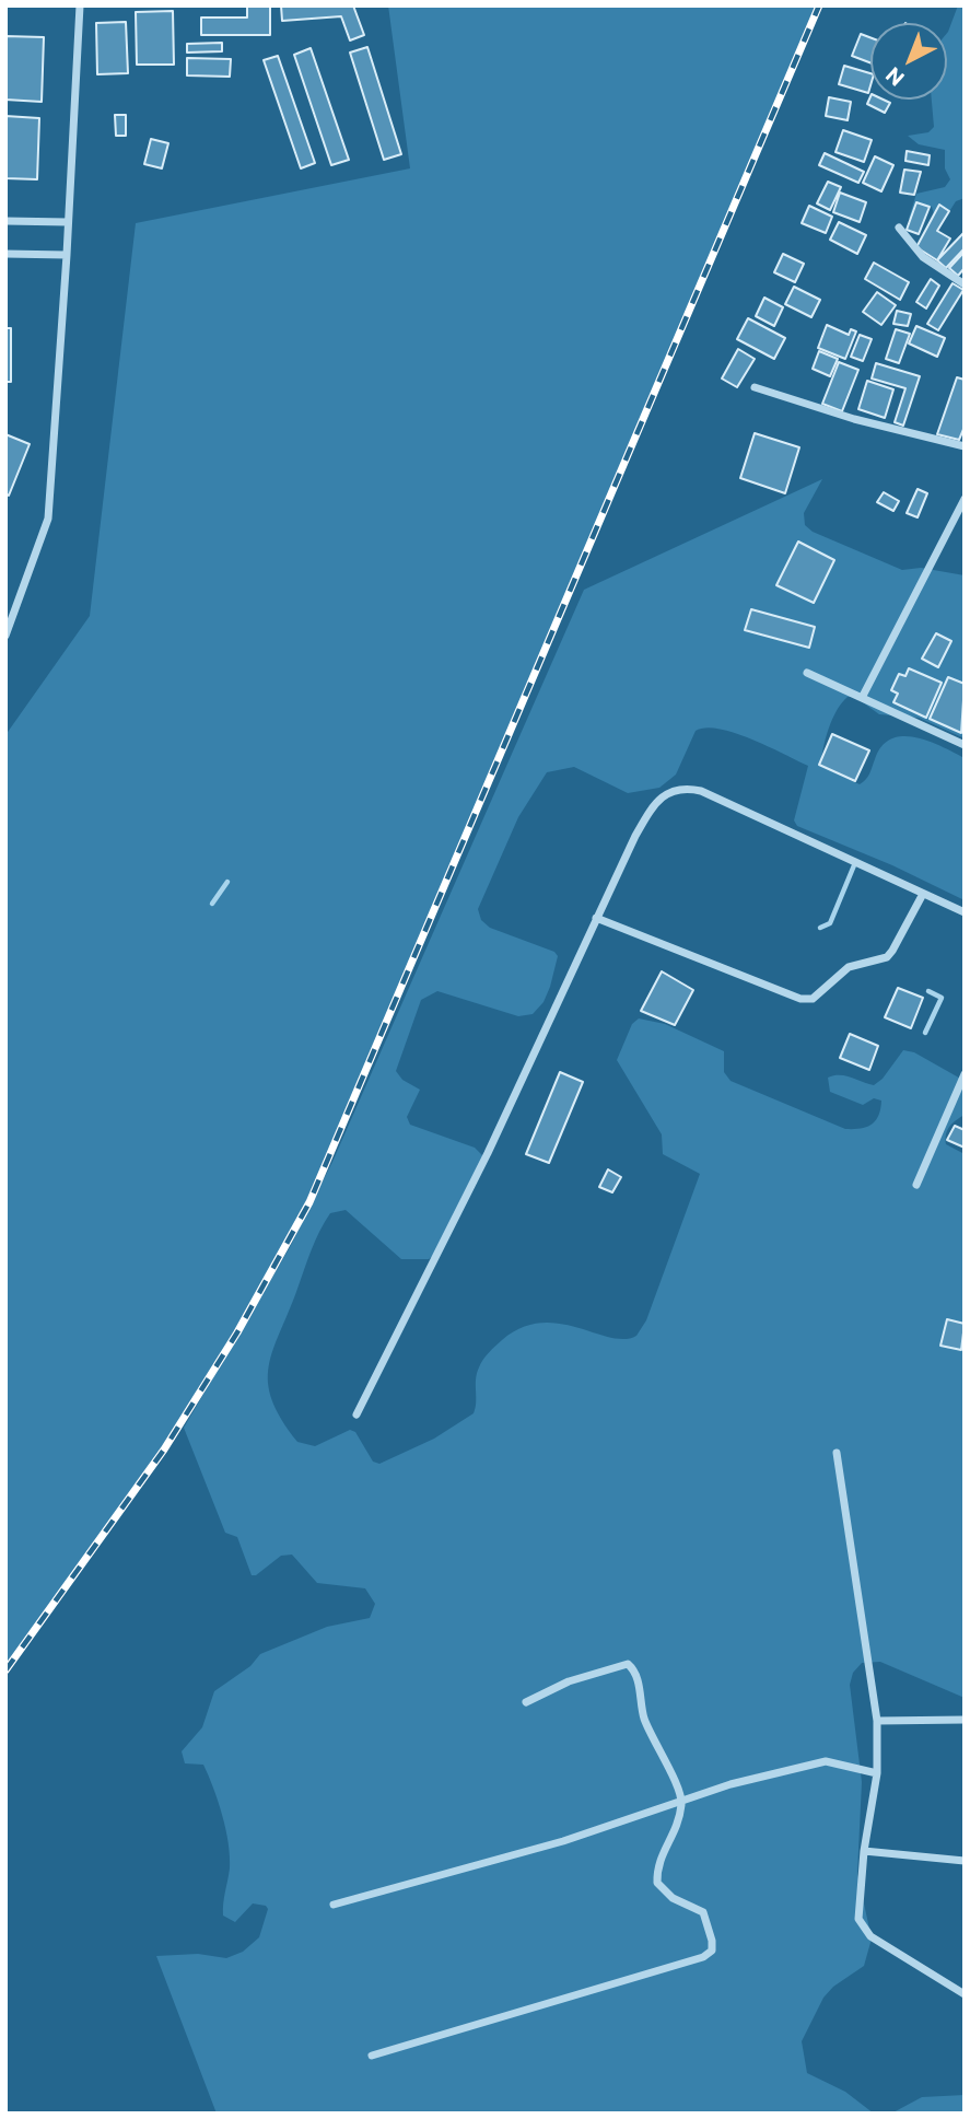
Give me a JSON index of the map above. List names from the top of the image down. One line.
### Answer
{"north":"bottom left"}
